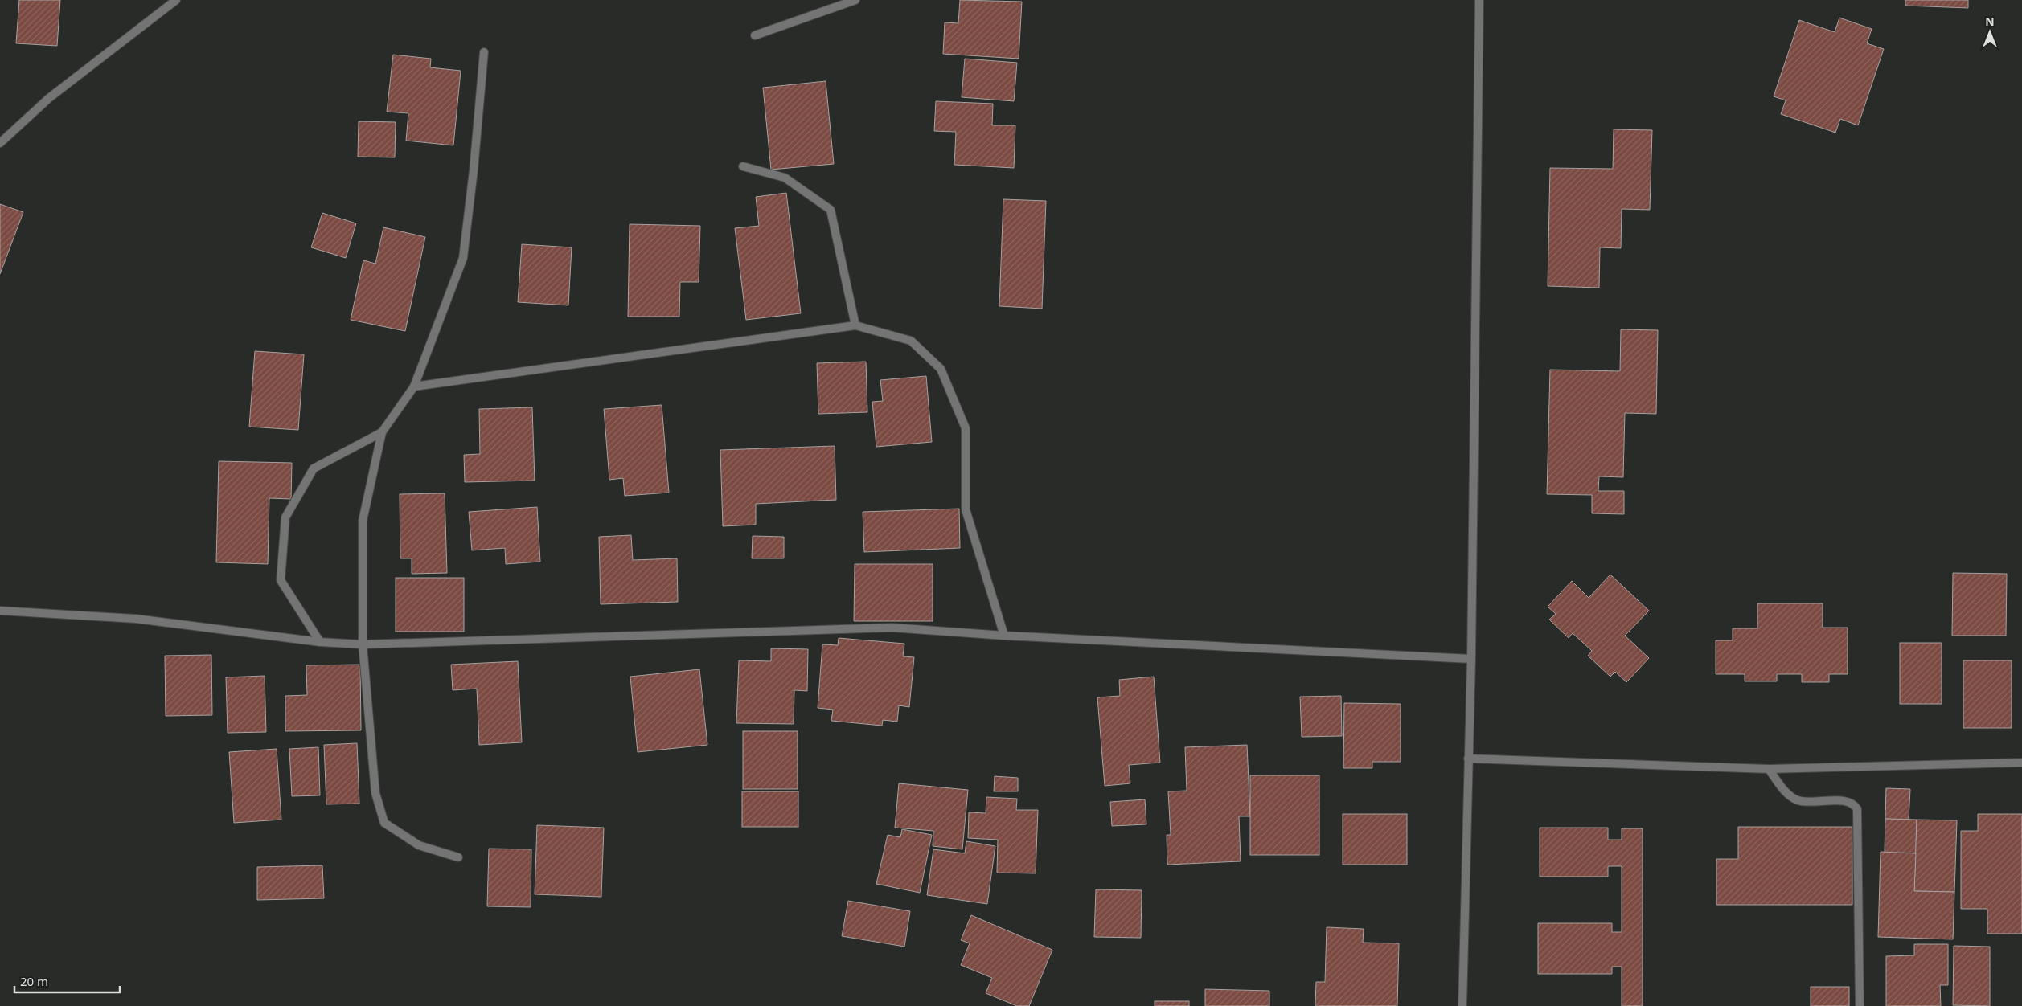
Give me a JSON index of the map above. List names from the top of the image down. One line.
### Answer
{"scale_bar":"20 m","north":"top"}
